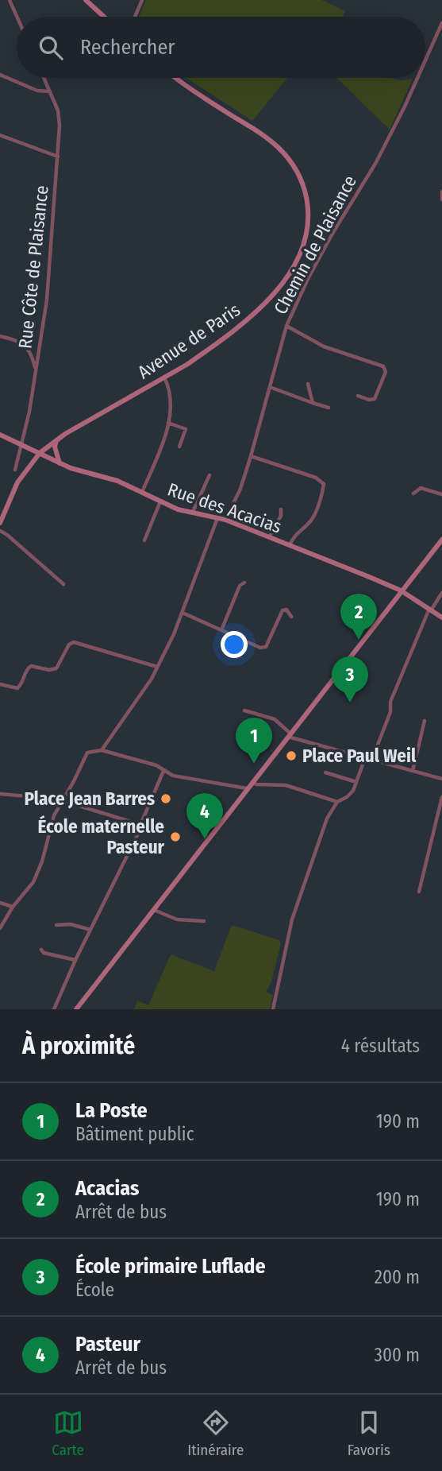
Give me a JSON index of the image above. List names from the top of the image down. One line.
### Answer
{"streets":{"main road":["Avenue de Paris","Rue des Acacias"],"street":["Chemin de Plaisance","Rue Côte de Plaisance"]},"crossings":[["Chemin de Plaisance","Rue des Acacias"],["Rue Côte de Plaisance","Rue des Acacias"],["Avenue de Paris","Rue des Acacias"]],"places":["Place Paul Weil","Place Jean Barres","École maternelle Pasteur"],"page":{"search":"Rechercher","pins":["2","3","1","4"],"heading":["À proximité","4 résultats"],"list":[{"mark":"1","name":"La Poste","note":"Bâtiment public","value":"190 m"},{"mark":"2","name":"Acacias","note":"Arrêt de bus","value":"190 m"},{"mark":"3","name":"École primaire Luflade","note":"École","value":"200 m"},{"mark":"4","name":"Pasteur","note":"Arrêt de bus","value":"300 m"}],"nav":["Carte","Itinéraire","Favoris"]}}
